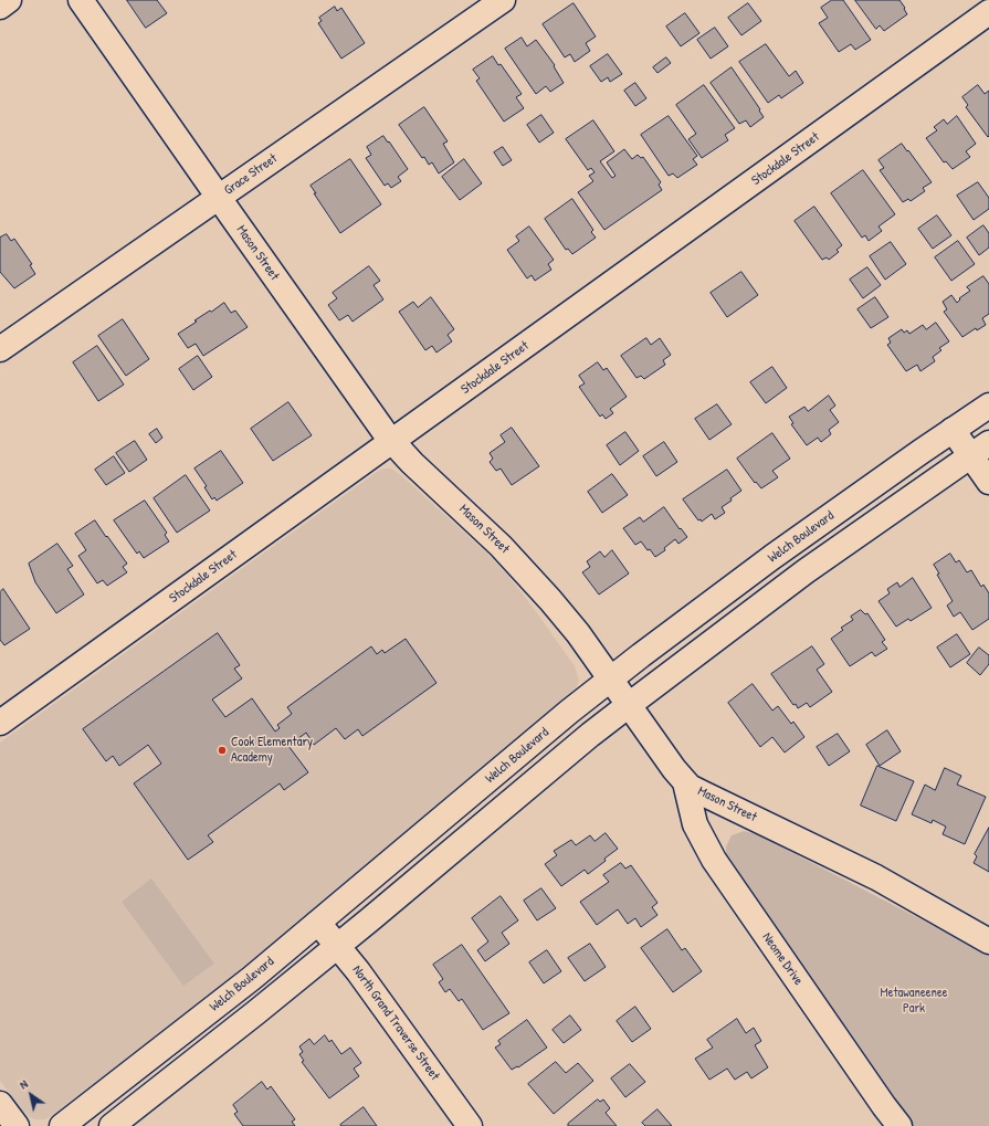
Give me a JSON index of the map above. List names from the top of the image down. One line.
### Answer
{"streets":{"street":["Stockdale Street","Grace Street","Mason Street","Welch Boulevard","Neome Drive","North Grand Traverse Street"]},"crossings":[["Stockdale Street","Mason Street"],["Grace Street","Mason Street"],["Mason Street","Welch Boulevard"],["Mason Street","Neome Drive"],["Welch Boulevard","North Grand Traverse Street"]],"parks":["Metawaneenee Park"],"places":["Cook Elementary Academy"],"north":"top left"}
